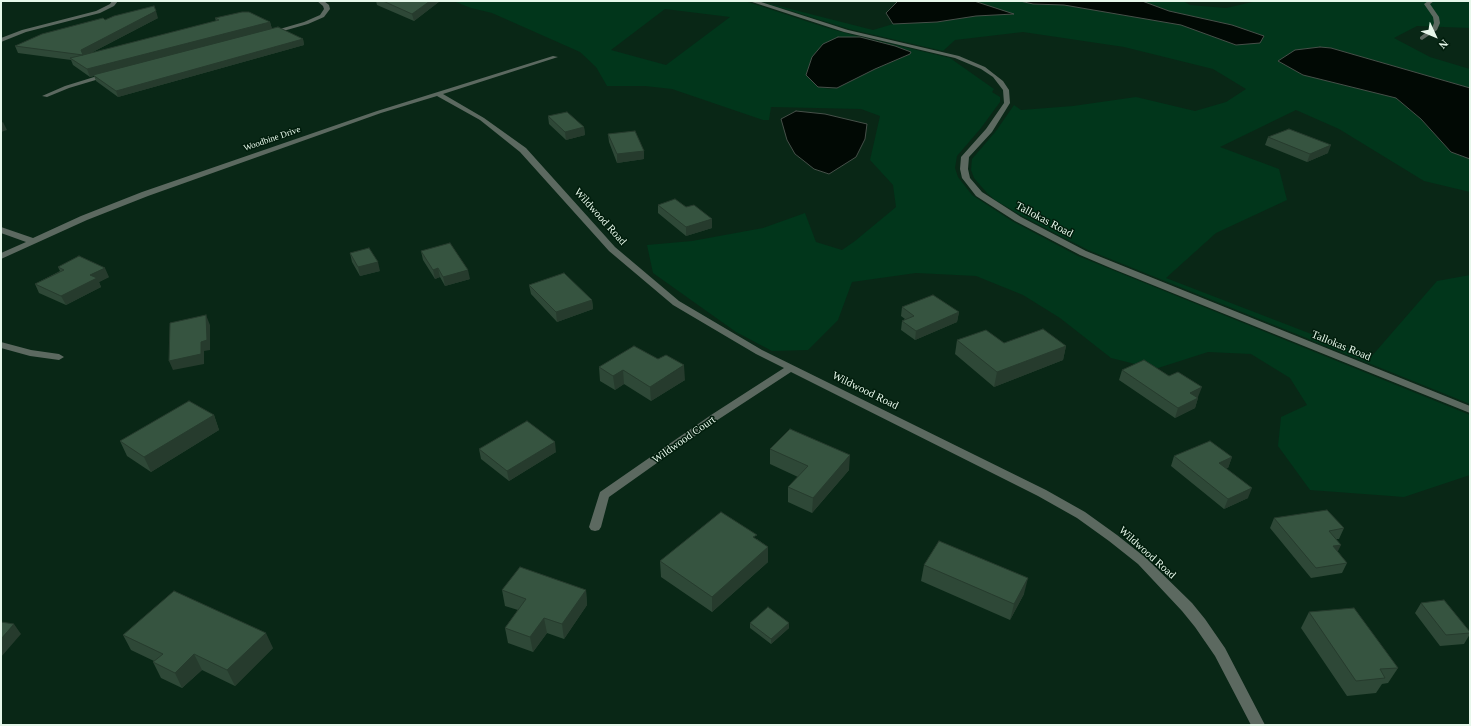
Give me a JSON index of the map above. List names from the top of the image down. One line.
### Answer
{"streets":{"street":["Woodbine Drive","Wildwood Road","Tallokas Road","Wildwood Court"]},"crossings":[["Woodbine Drive","Wildwood Road"],["Wildwood Road","Wildwood Court"]],"north":"bottom right"}
